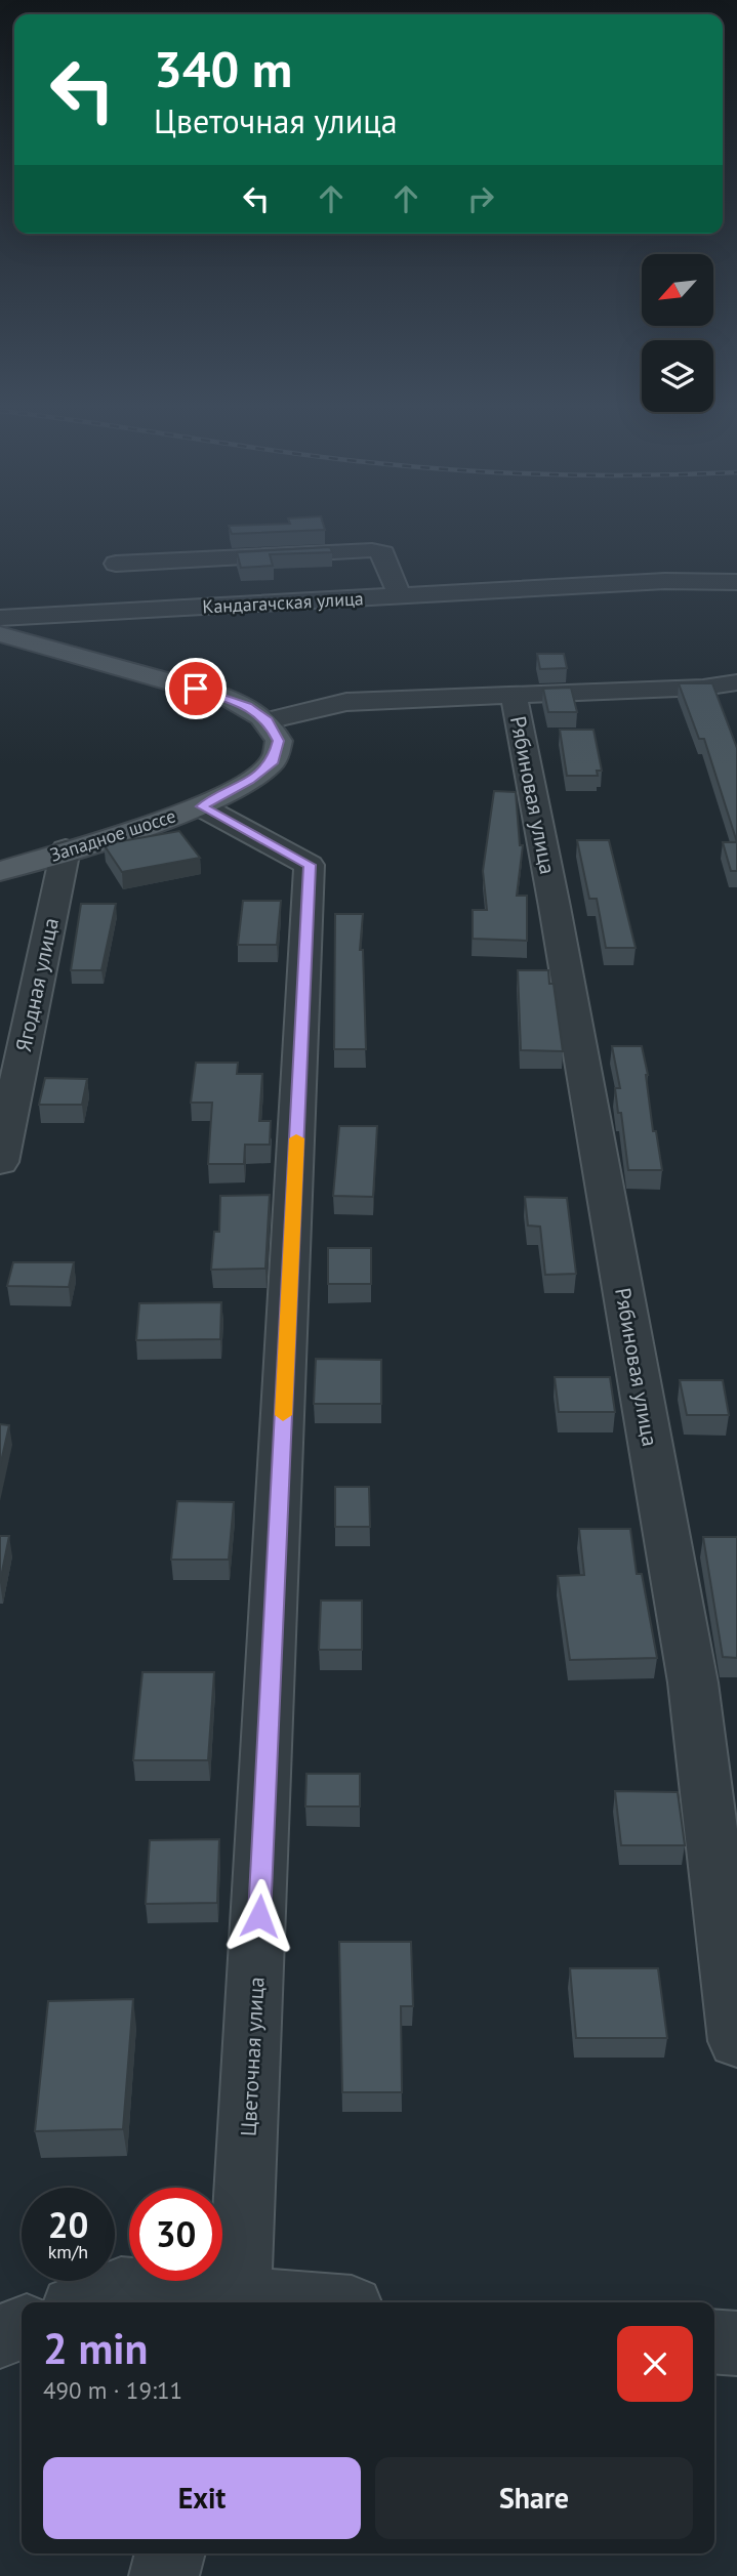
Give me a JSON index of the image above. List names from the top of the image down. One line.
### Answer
{"streets":{"main road":["Западное шоссе"],"street":["Кандагачская улица","Рябиновая улица","Ягодная улица","Цветочная улица"]},"crossings":[["Рябиновая улица","Западное шоссе"],["Западное шоссе","Ягодная улица"],["Западное шоссе","Цветочная улица"]],"north":"bottom left","page":{"turn":["340 m","Цветочная улица"],"speed":"20 km/h","limit":"30","heading":["2 min","490 m · 19:11"],"buttons":["Exit","Share"]}}
